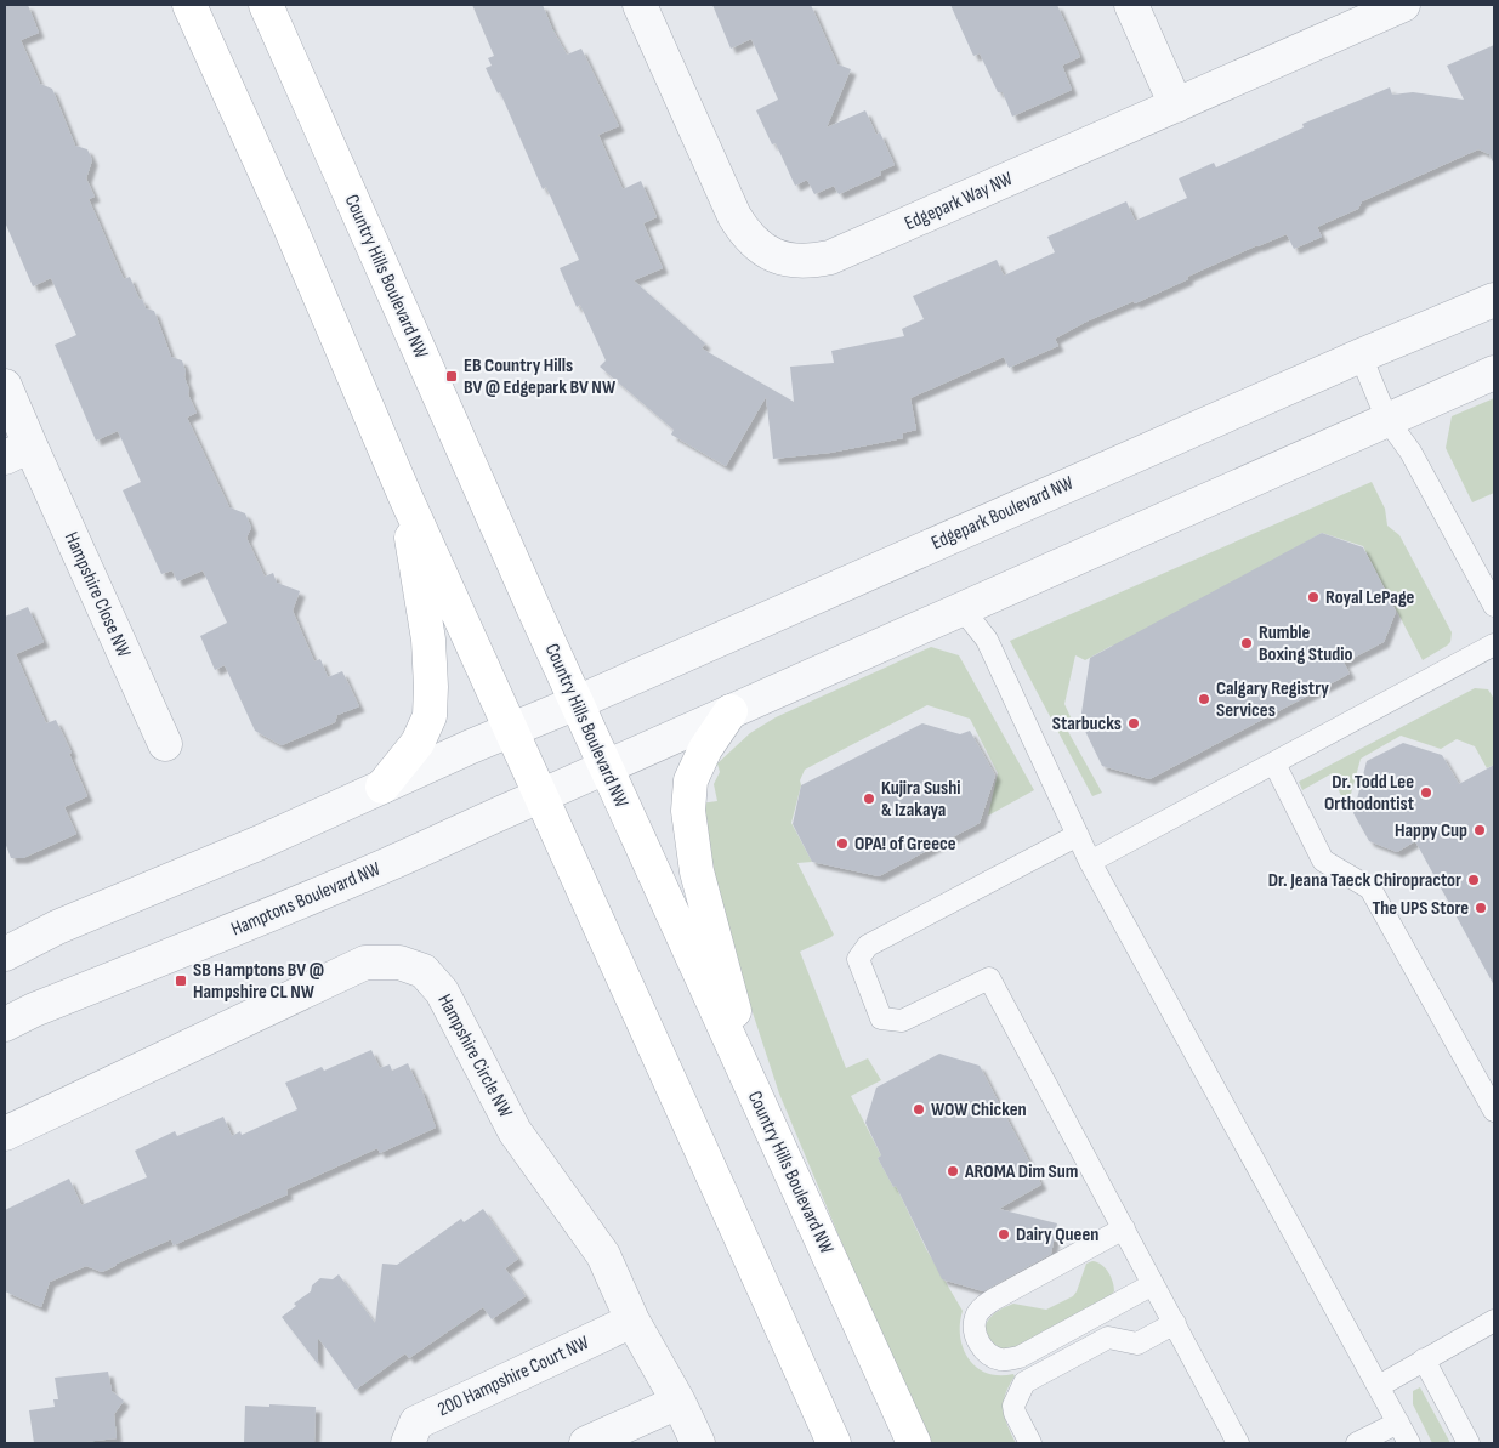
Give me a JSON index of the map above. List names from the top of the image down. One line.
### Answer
{"streets":{"main road":["Country Hills Boulevard NW"],"street":["Edgepark Way NW","Edgepark Boulevard NW","Hampshire Close NW","Hamptons Boulevard NW","Hampshire Circle NW","200 Hampshire Court NW"]},"crossings":[["Country Hills Boulevard NW","Edgepark Boulevard NW"],["Country Hills Boulevard NW","Hamptons Boulevard NW"],["Hampshire Circle NW","200 Hampshire Court NW"]],"places":{"transit":["EB Country Hills BV @ Edgepark BV NW","SB Hamptons BV @ Hampshire CL NW"],"other":["Royal LePage","Rumble Boxing Studio","Calgary Registry Services","Starbucks","Dr. Todd Lee Orthodontist","Kujira Sushi & Izakaya","Happy Cup","OPA! of Greece","Dr. Jeana Taeck Chiropractor","The UPS Store","WOW Chicken","AROMA Dim Sum","Dairy Queen"]}}
